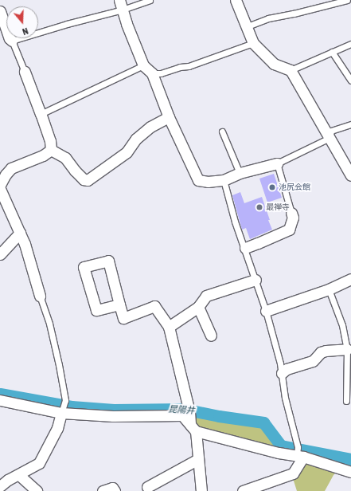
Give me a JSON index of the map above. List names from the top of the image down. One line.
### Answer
{"water":["昆陽井"],"places":["池尻会館","最禅寺"],"north":"bottom"}
